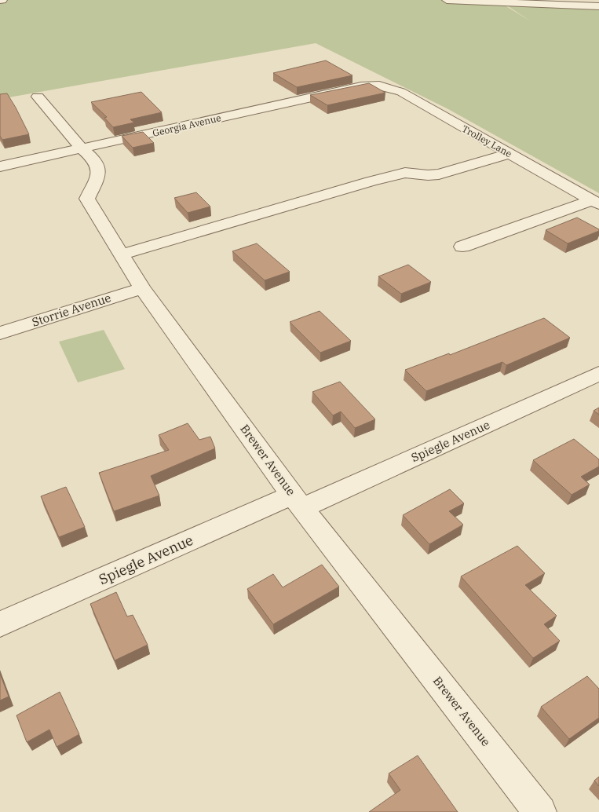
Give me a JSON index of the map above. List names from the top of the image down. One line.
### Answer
{"streets":{"street":["Georgia Avenue","Trolley Lane","Storrie Avenue","Spiegle Avenue","Brewer Avenue"]},"crossings":[["Georgia Avenue","Trolley Lane"],["Georgia Avenue","Brewer Avenue"],["Storrie Avenue","Brewer Avenue"],["Spiegle Avenue","Brewer Avenue"]]}
